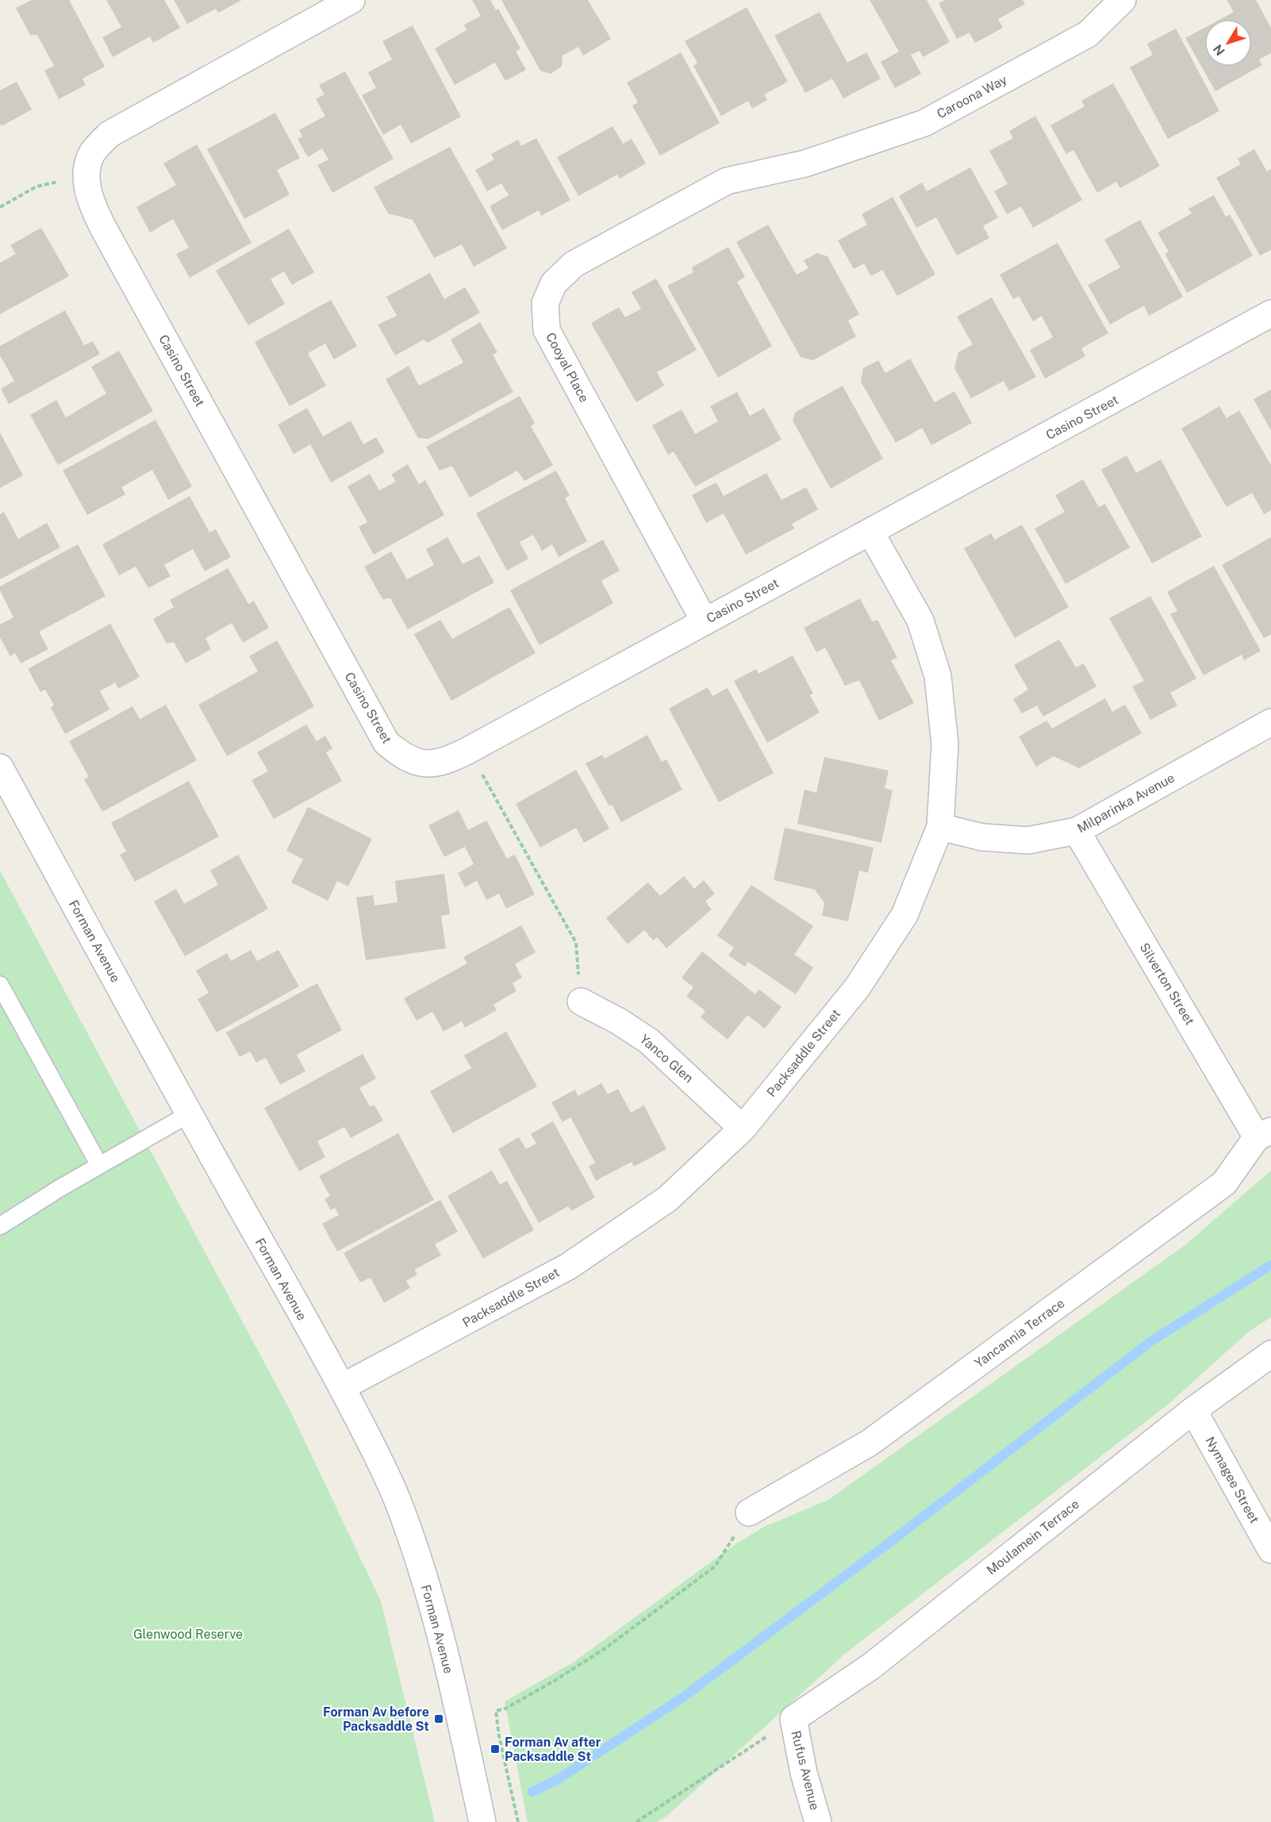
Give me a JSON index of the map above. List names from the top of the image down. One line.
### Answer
{"streets":{"street":["Caroona Way","Cooyal Place","Casino Street","Milparinka Avenue","Forman Avenue","Silverton Street","Packsaddle Street","Yanco Glen","Yancannia Terrace","Nymagee Street","Moulamein Terrace","Rufus Avenue"]},"crossings":[["Caroona Way","Cooyal Place"],["Cooyal Place","Casino Street"],["Casino Street","Packsaddle Street"],["Milparinka Avenue","Silverton Street"],["Milparinka Avenue","Packsaddle Street"],["Forman Avenue","Packsaddle Street"],["Silverton Street","Yancannia Terrace"],["Packsaddle Street","Yanco Glen"],["Nymagee Street","Moulamein Terrace"],["Moulamein Terrace","Rufus Avenue"]],"parks":["Glenwood Reserve"],"places":{"transit":["Forman Av before Packsaddle St","Forman Av after Packsaddle St"]},"north":"bottom left"}
